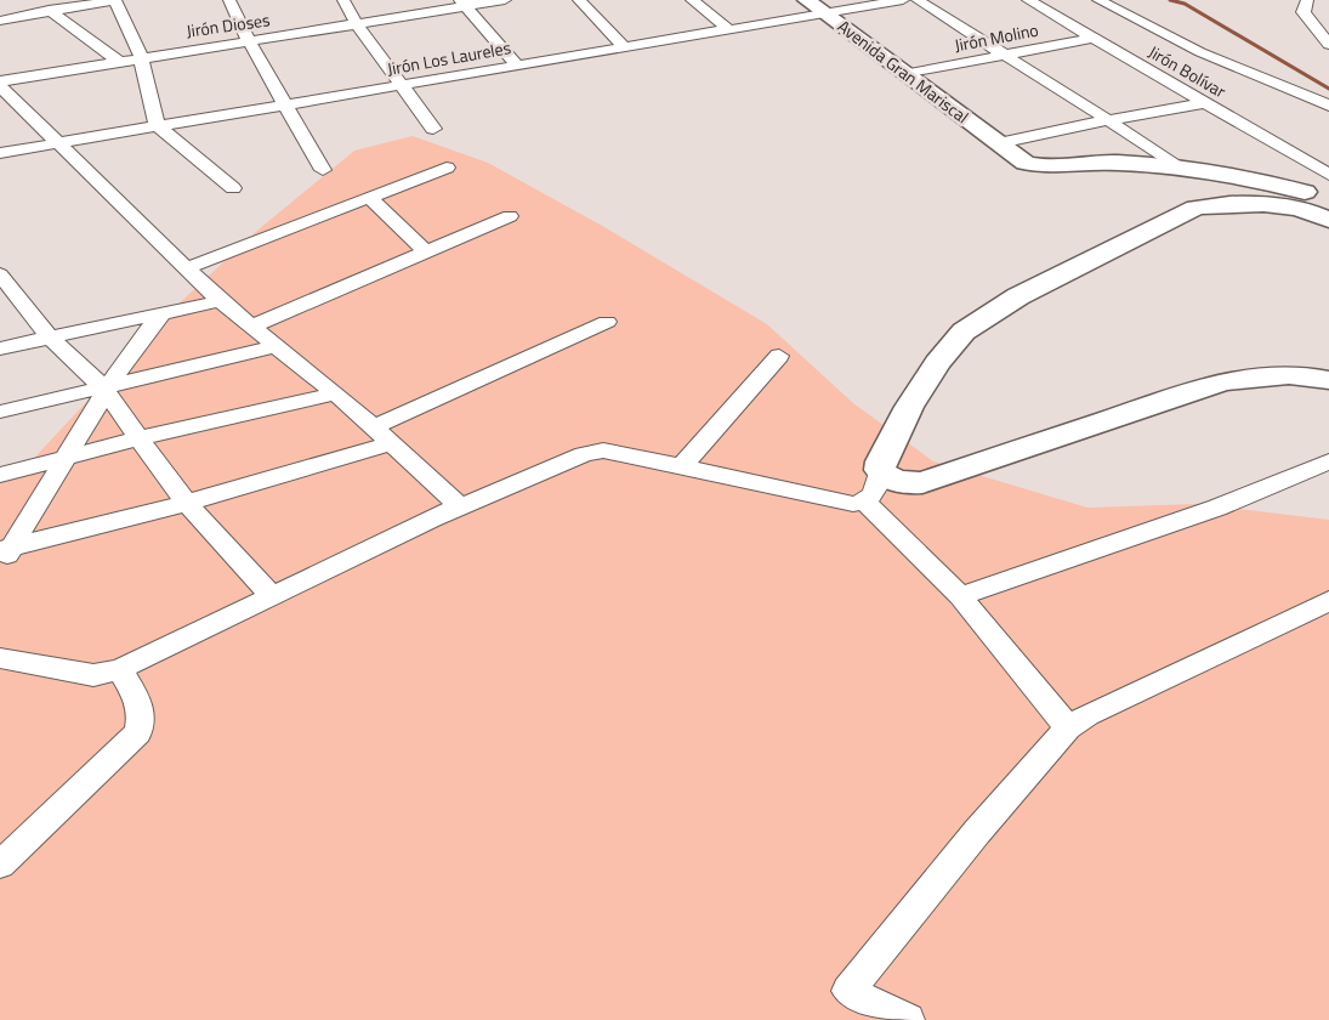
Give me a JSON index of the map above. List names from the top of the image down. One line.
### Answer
{"streets":{"street":["Jirón Dioses","Jirón Molino","Jirón Los Laureles","Avenida Gran Mariscal","Jirón Bolívar"]},"crossings":[["Jirón Molino","Avenida Gran Mariscal"],["Jirón Molino","Jirón Bolívar"],["Jirón Los Laureles","Avenida Gran Mariscal"]]}
